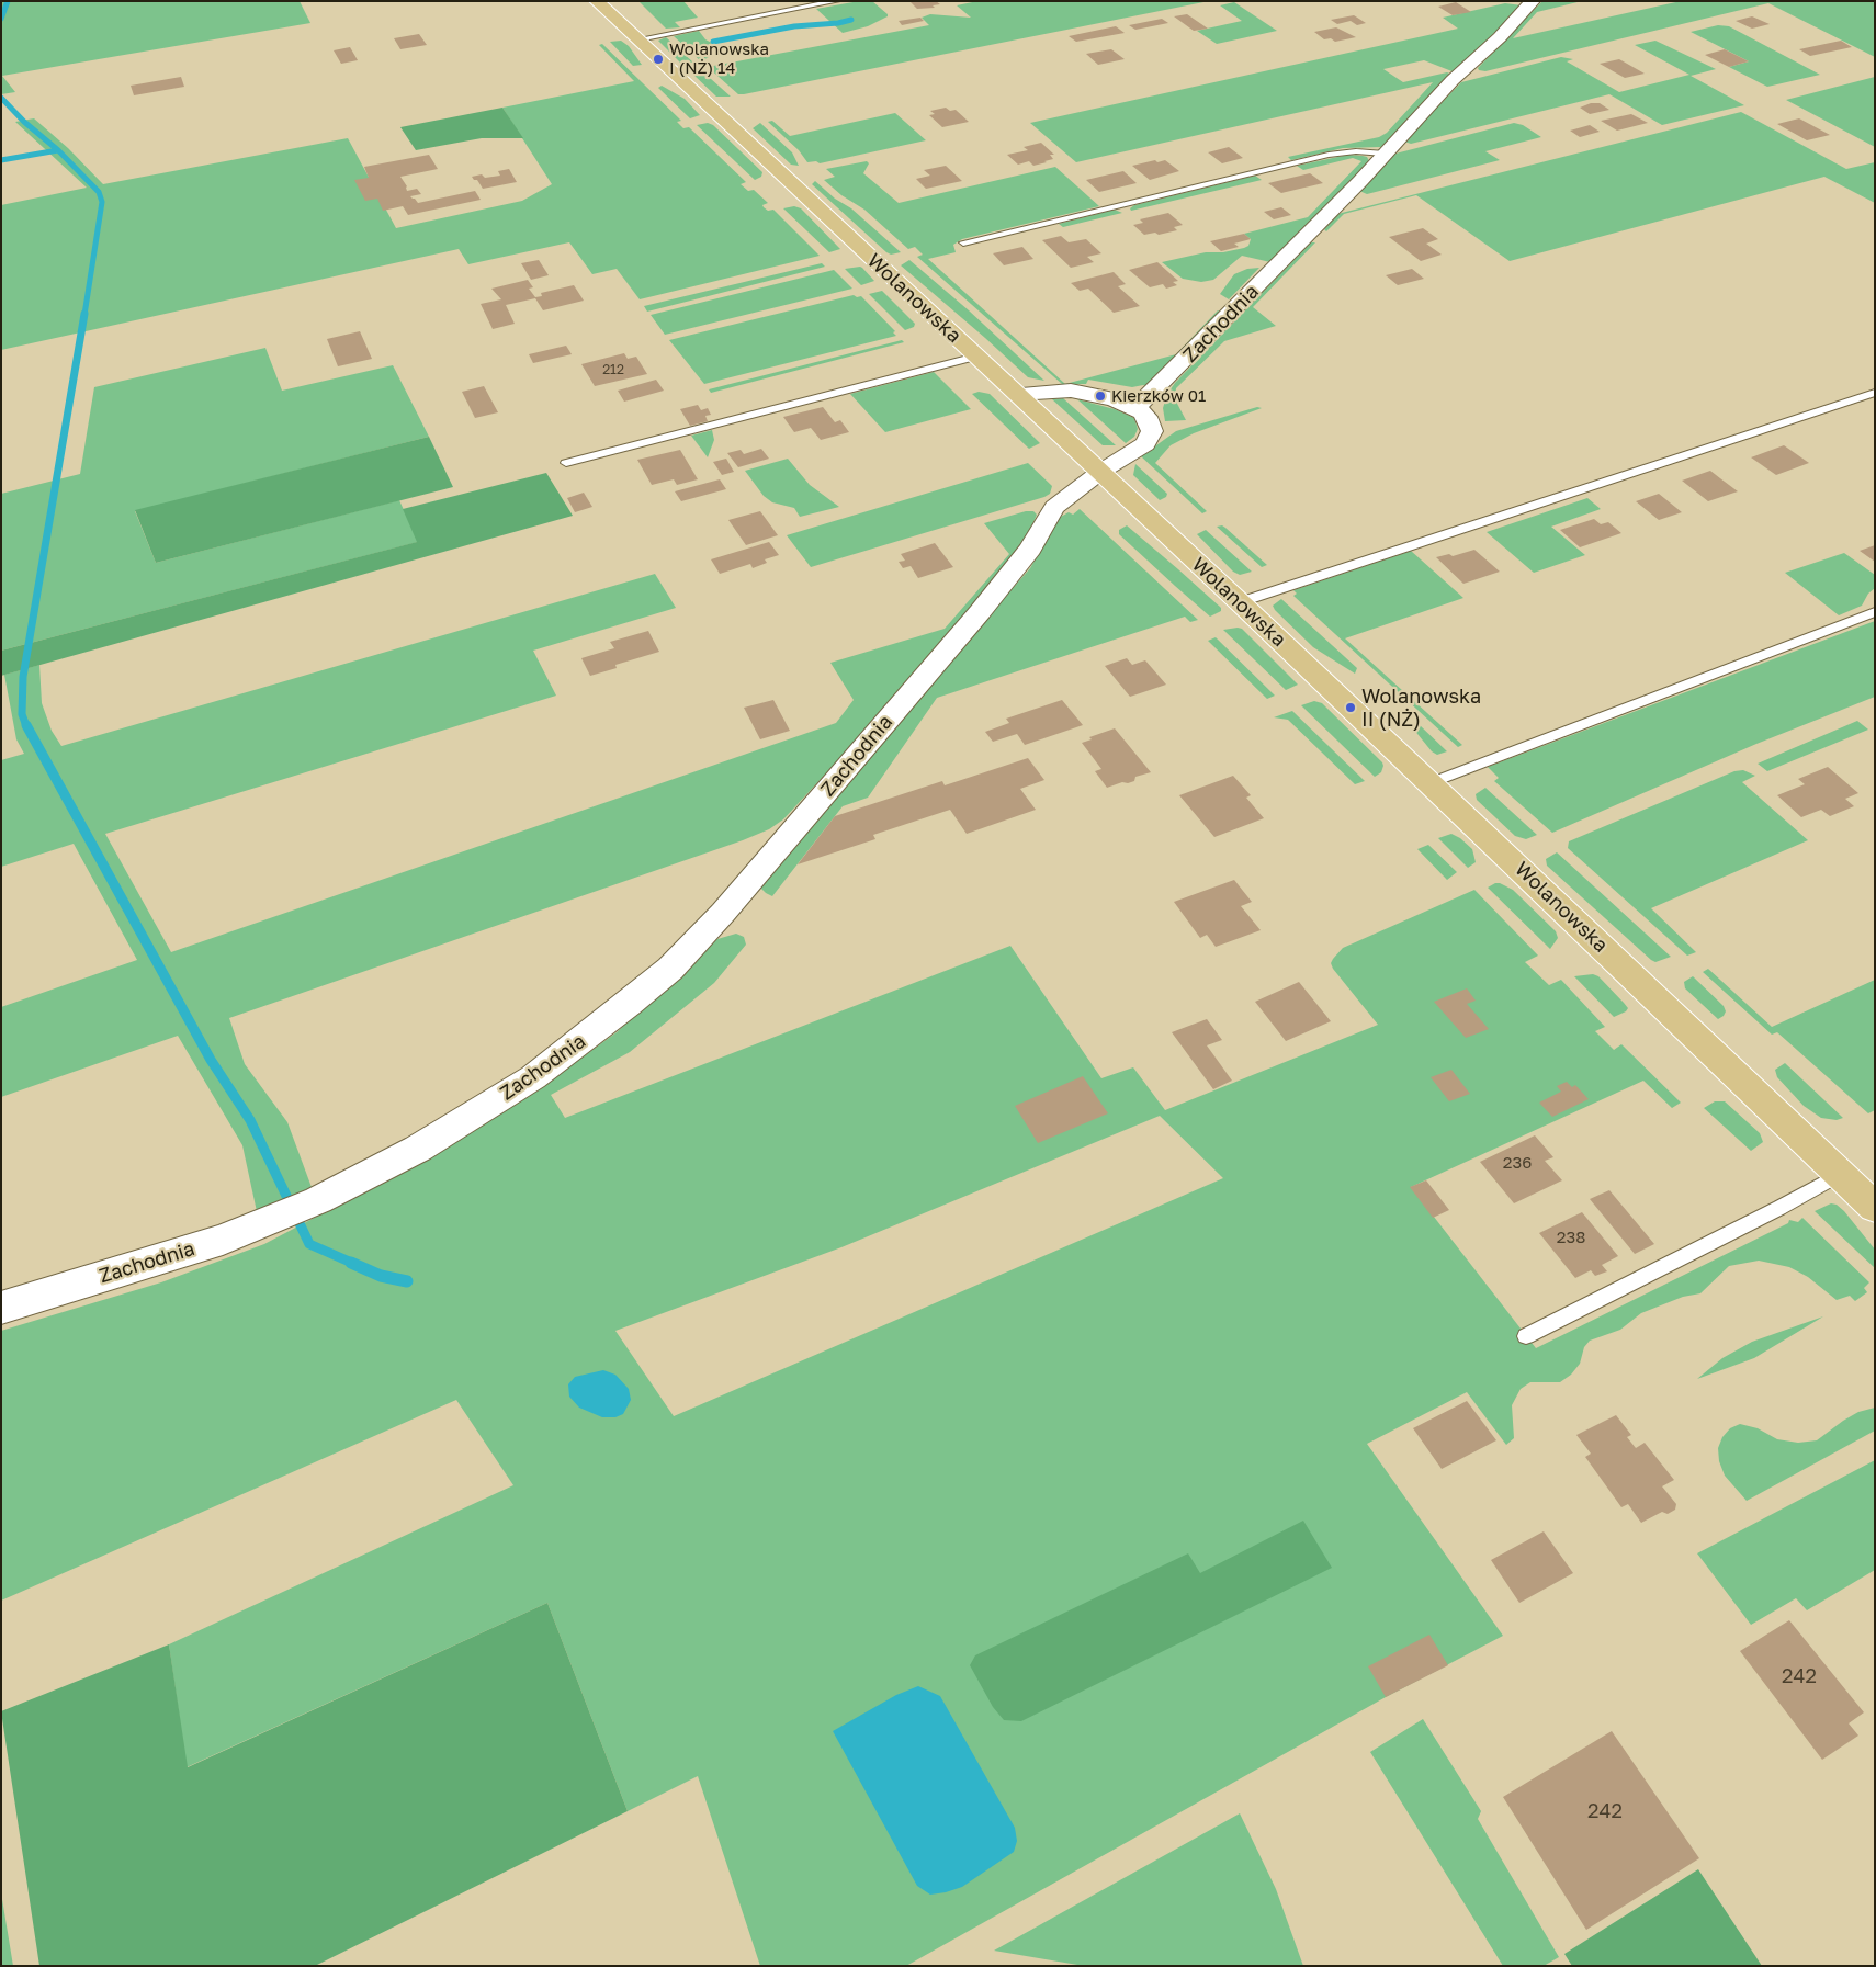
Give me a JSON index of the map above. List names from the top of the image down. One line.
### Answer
{"streets":{"main road":["Wolanowska"],"street":["Zachodnia"]},"crossings":[["Wolanowska","Zachodnia"]],"places":["Wolanowska I (NŻ) 14","Kierzków 01","Wolanowska II (NŻ)"],"house_numbers":["212","236","238","242","242"]}
